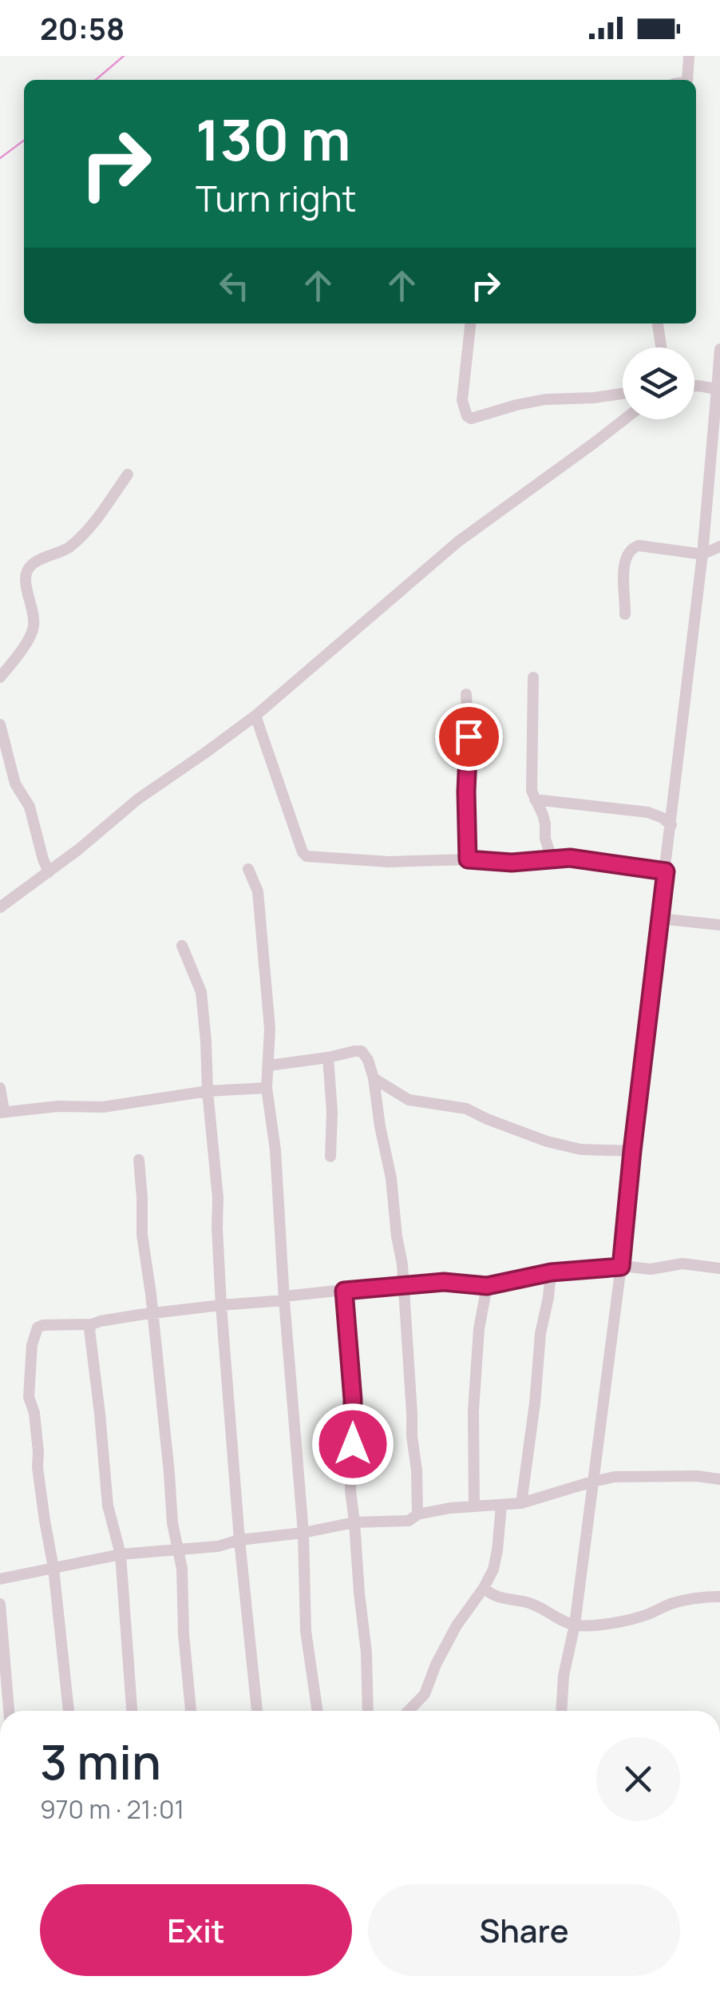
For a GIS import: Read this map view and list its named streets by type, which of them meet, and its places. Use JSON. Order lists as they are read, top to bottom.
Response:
{
  "page": {
    "status": "20:58",
    "turn": ["130 m", "Turn right"],
    "heading": ["3 min", "970 m · 21:01"],
    "buttons": ["Exit", "Share"]
  }
}
